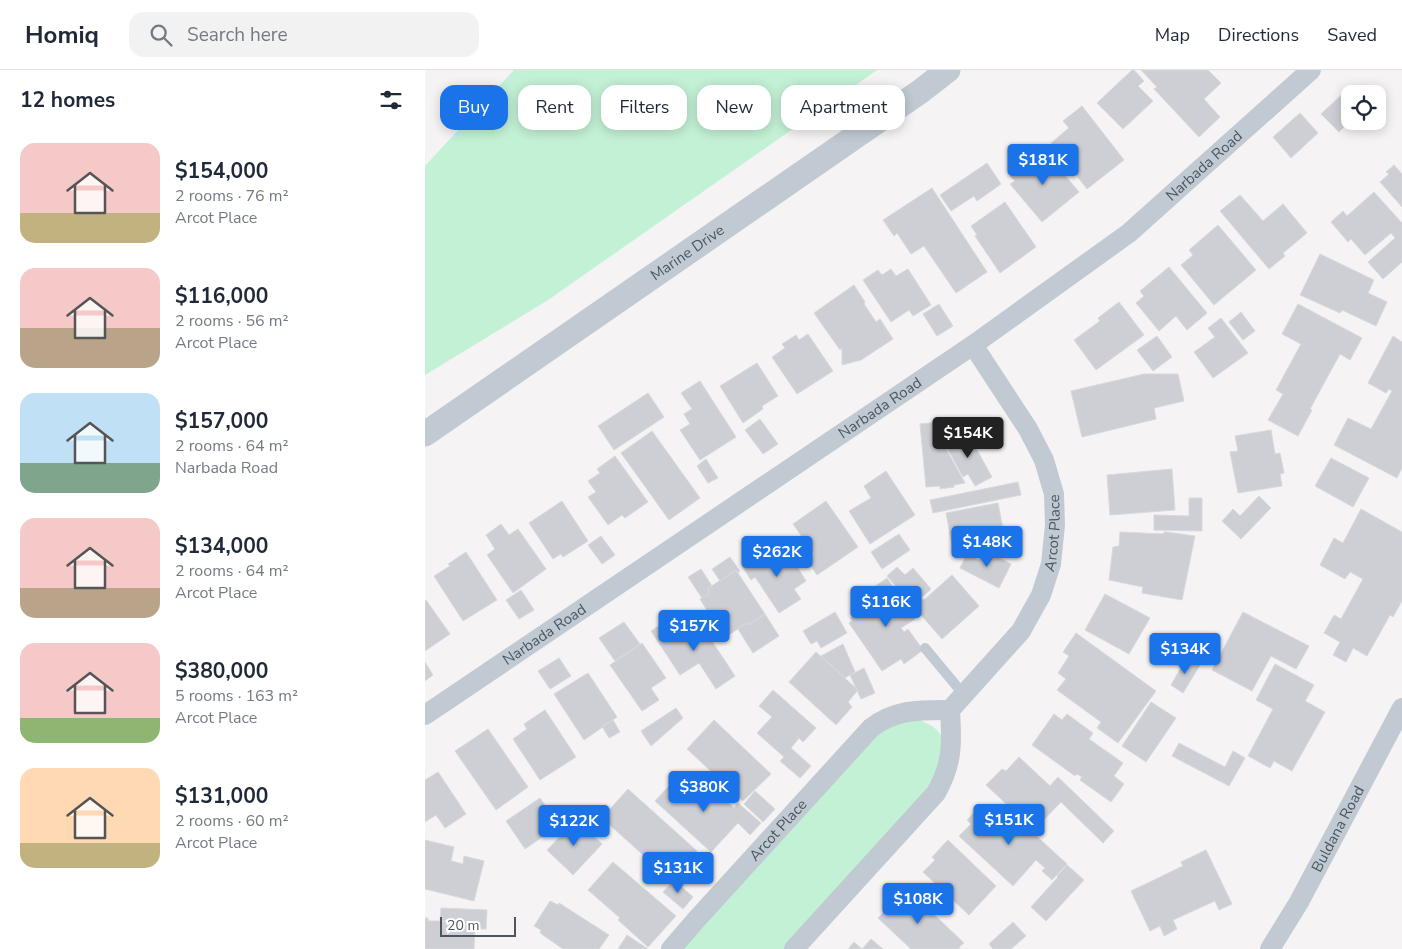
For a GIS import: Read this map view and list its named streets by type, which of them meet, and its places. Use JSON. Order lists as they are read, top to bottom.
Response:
{
  "streets": {
    "street": [
      "Narbada Road",
      "Marine Drive",
      "Arcot Place",
      "Buldana Road"
    ]
  },
  "crossings": [
    ["Narbada Road", "Arcot Place"]
  ],
  "scale_bar": "20 m",
  "page": {
    "header": "Homiq",
    "search": "Search here",
    "nav": ["Map", "Directions", "Saved"],
    "heading": "12 homes",
    "chip": [
      "Buy",
      "Rent",
      "Filters",
      "New",
      "Apartment"
    ],
    "list": [
      {
        "name": "$154,000",
        "note": "2 rooms · 76 m² · Arcot Place"
      },
      {
        "name": "$116,000",
        "note": "2 rooms · 56 m² · Arcot Place"
      },
      {
        "name": "$157,000",
        "note": "2 rooms · 64 m² · Narbada Road"
      },
      {
        "name": "$134,000",
        "note": "2 rooms · 64 m² · Arcot Place"
      },
      {
        "name": "$380,000",
        "note": "5 rooms · 163 m² · Arcot Place"
      },
      {
        "name": "$131,000",
        "note": "2 rooms · 60 m² · Arcot Place"
      }
    ],
    "price": [
      "$181K",
      "$154K",
      "$148K",
      "$262K",
      "$116K",
      "$157K",
      "$134K",
      "$380K",
      "$151K",
      "$122K",
      "$131K",
      "$108K"
    ],
    "scale": "20 m"
  }
}
